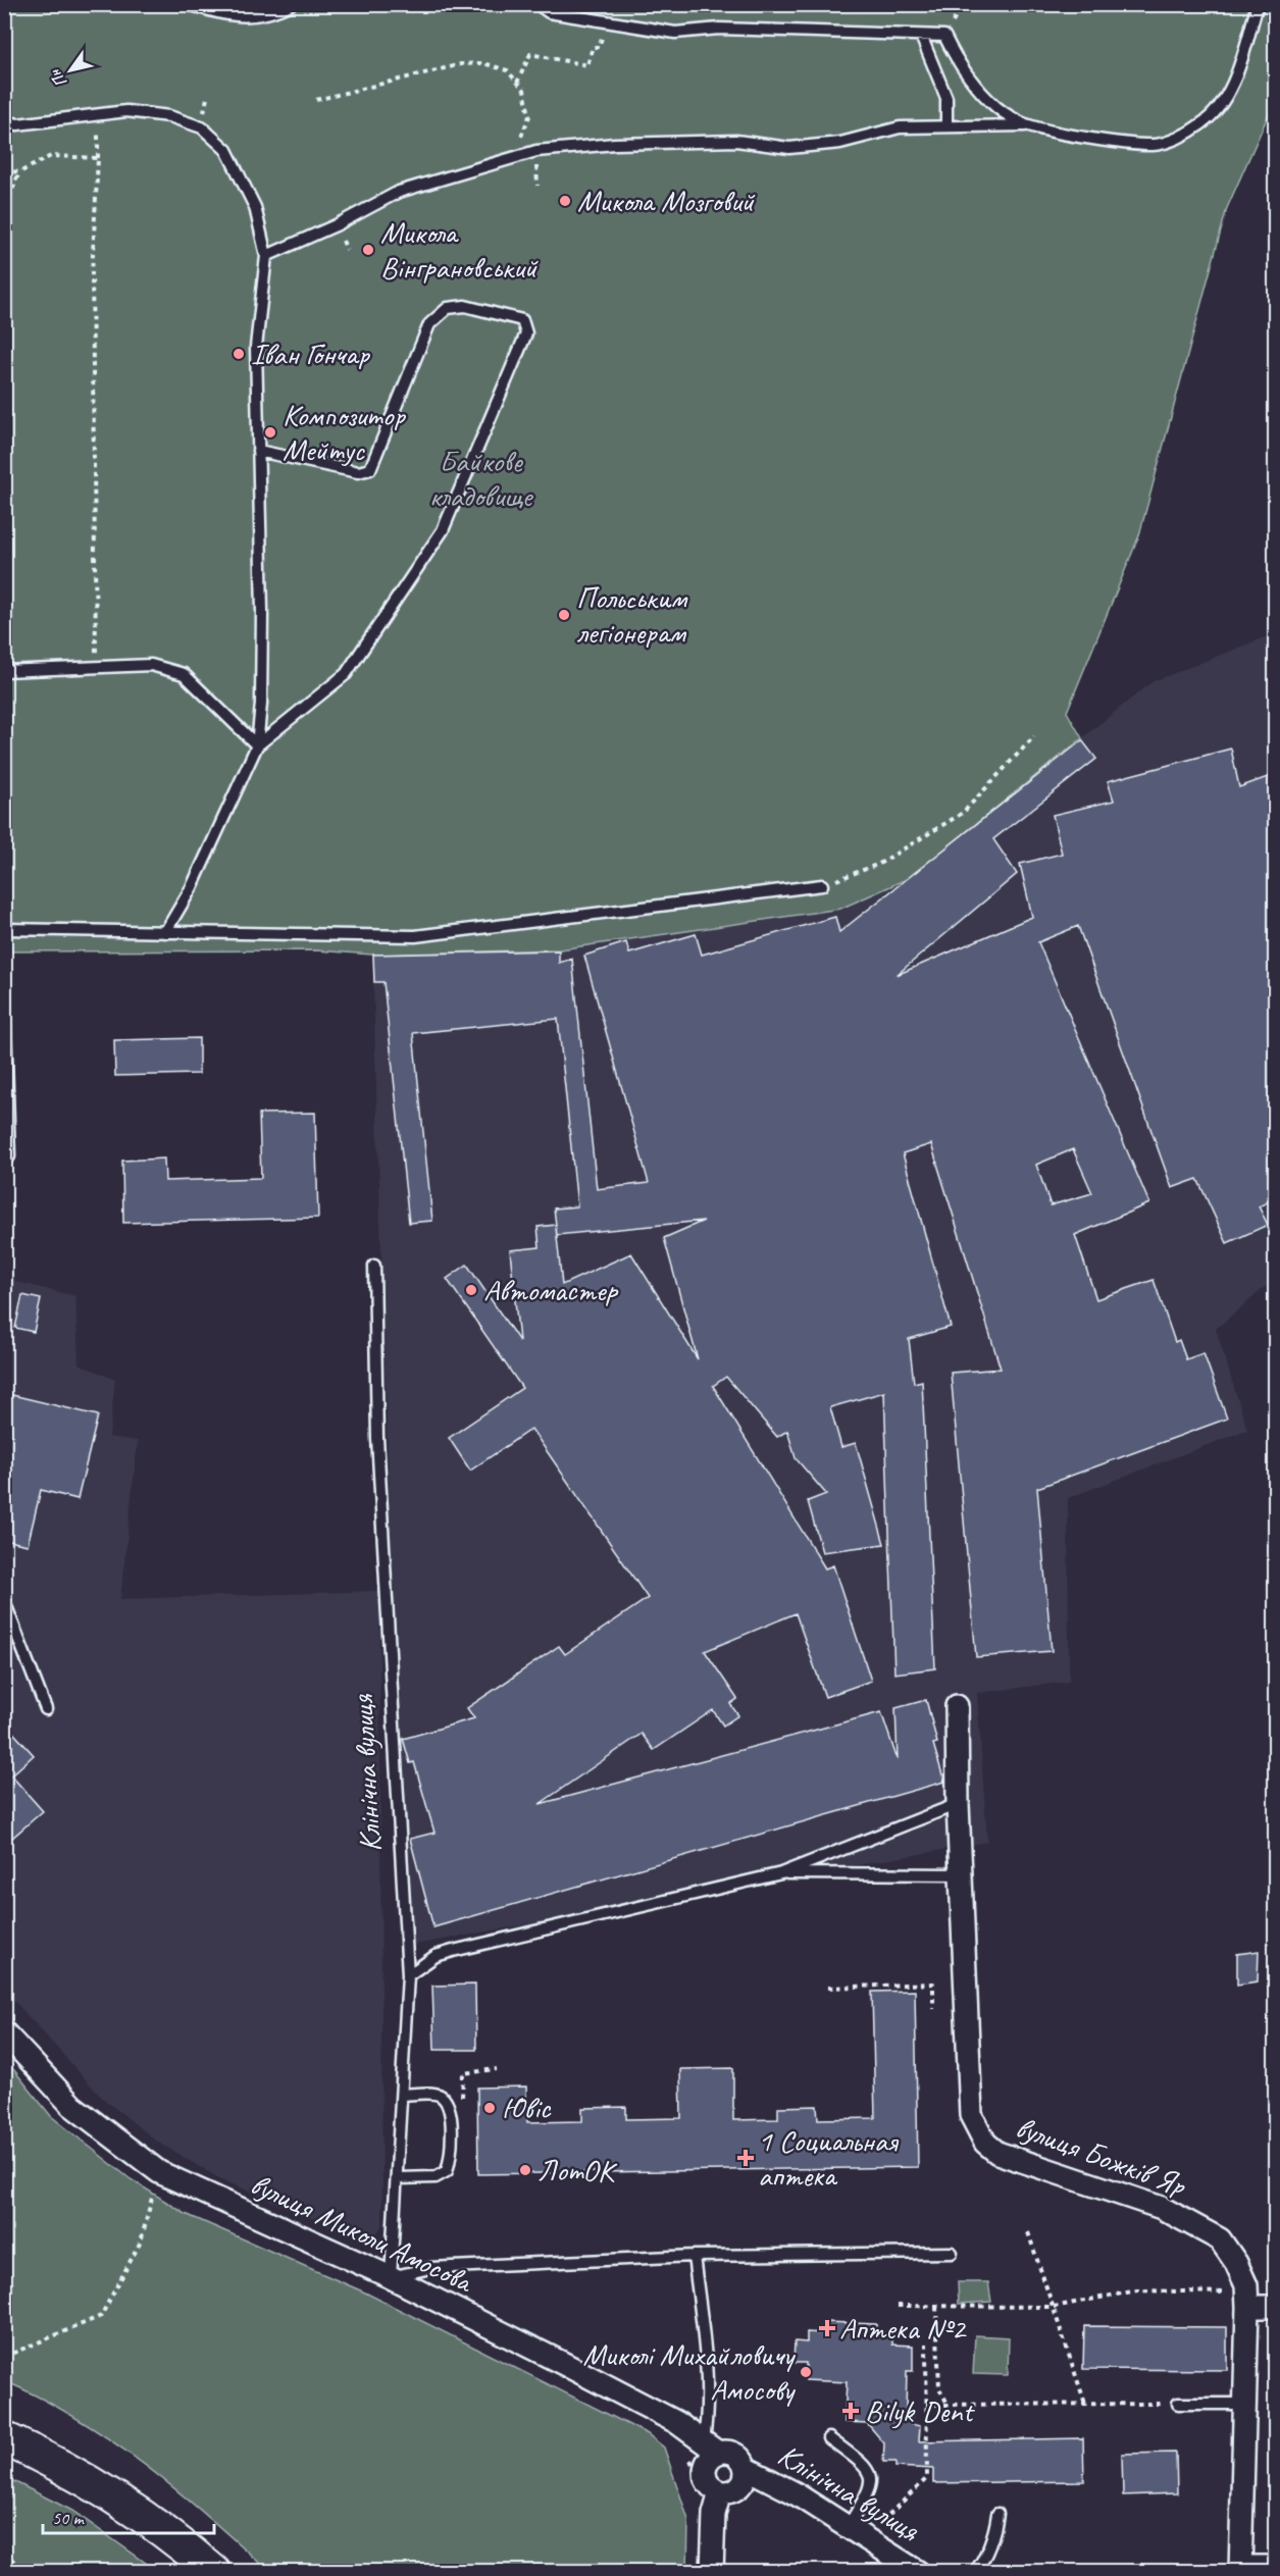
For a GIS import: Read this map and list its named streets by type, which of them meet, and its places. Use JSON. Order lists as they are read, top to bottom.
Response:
{
  "streets": {
    "street": ["Клінічна вулиця", "вулиця Божків Яр", "вулиця Миколи Амосова"]
  },
  "crossings": [
    ["Клінічна вулиця", "вулиця Миколи Амосова"]
  ],
  "parks": ["Байкове кладовище"],
  "places": {
    "other": [
      "Микола Мозговий",
      "Микола Вінграновський",
      "Іван Гончар",
      "Композитор Мейтус",
      "Польським легіонерам",
      "Автомастер",
      "Ювіс",
      "ЛотОК",
      "Миколі Михайловичу Амосову"
    ],
    "health": ["1 Социальная аптека", "Аптека №2", "Bilyk Dent"]
  },
  "scale_bar": "50 m",
  "north": "bottom left"
}
